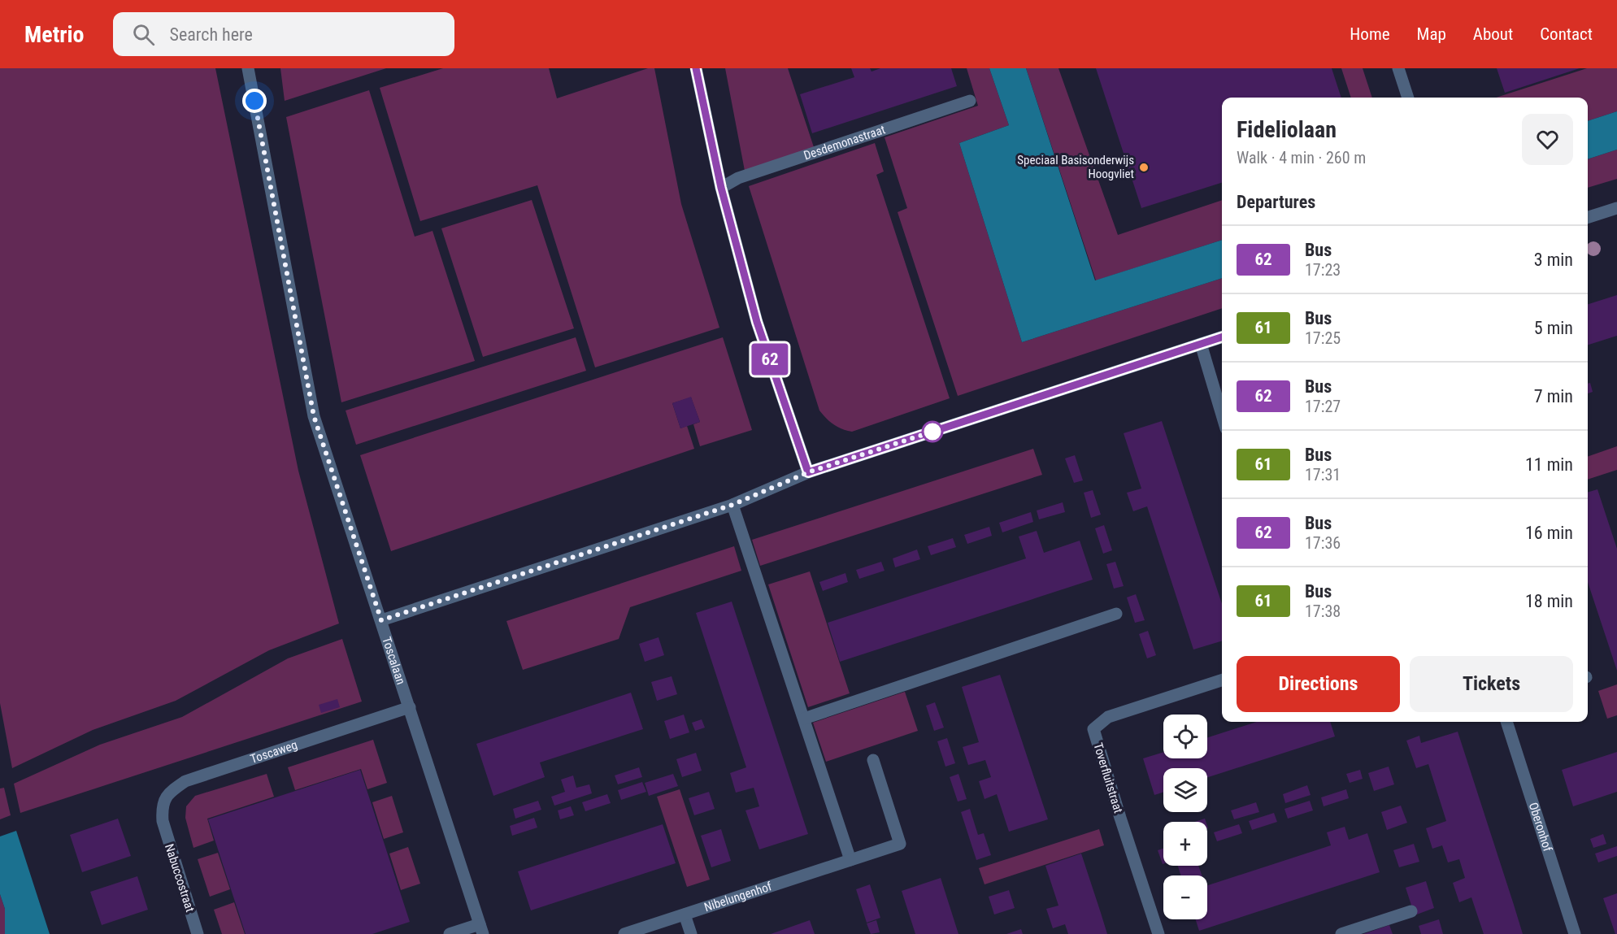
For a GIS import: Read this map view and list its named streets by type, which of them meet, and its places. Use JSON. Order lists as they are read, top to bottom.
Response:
{
  "streets": {
    "street": [
      "Desdemonastraat",
      "Toscalaan",
      "Toscaweg",
      "Toverfluitstraat",
      "Oberonhof",
      "Nabuccostraat",
      "Nibelungenhof"
    ]
  },
  "crossings": [
    ["Toscalaan", "Toscaweg"],
    ["Toscaweg", "Nabuccostraat"]
  ],
  "places": ["Speciaal Basisonderwijs Hoogvliet"],
  "lines": ["bus line 62"],
  "page": {
    "header": "Metrio",
    "search": "Search here",
    "nav": [
      "Home",
      "Map",
      "About",
      "Contact"
    ],
    "on_map": "62",
    "heading": [
      ["Fideliolaan", "Walk · 4 min · 260 m"],
      "Departures"
    ],
    "list": [
      {
        "mark": "62",
        "name": "Bus",
        "note": "17:23",
        "value": "3 min"
      },
      {
        "mark": "61",
        "name": "Bus",
        "note": "17:25",
        "value": "5 min"
      },
      {
        "mark": "62",
        "name": "Bus",
        "note": "17:27",
        "value": "7 min"
      },
      {
        "mark": "61",
        "name": "Bus",
        "note": "17:31",
        "value": "11 min"
      },
      {
        "mark": "62",
        "name": "Bus",
        "note": "17:36",
        "value": "16 min"
      },
      {
        "mark": "61",
        "name": "Bus",
        "note": "17:38",
        "value": "18 min"
      }
    ],
    "buttons": ["Directions", "Tickets"],
    "map_buttons": ["+", "−"]
  }
}
